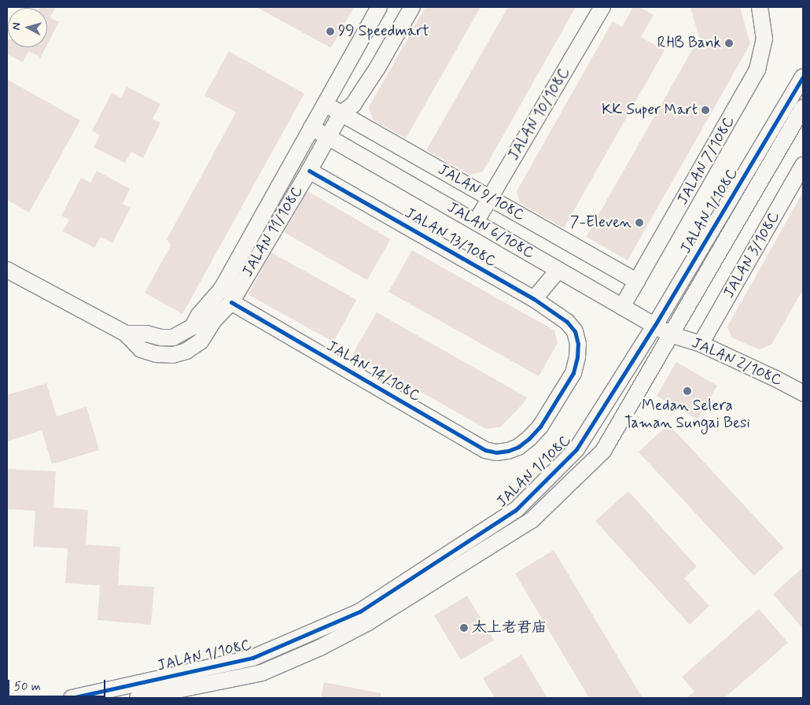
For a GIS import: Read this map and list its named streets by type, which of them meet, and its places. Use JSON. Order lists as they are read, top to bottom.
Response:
{
  "streets": {
    "street": [
      "JALAN 10/108C",
      "JALAN 7/108C",
      "JALAN 9/108C",
      "JALAN 1/108C",
      "JALAN 6/108C",
      "JALAN 11/108C",
      "JALAN 13/108C",
      "JALAN 3/108C",
      "JALAN 2/108C",
      "JALAN 14/108C"
    ]
  },
  "crossings": [
    ["JALAN 10/108C", "JALAN 9/108C"],
    ["JALAN 10/108C", "JALAN 6/108C"],
    ["JALAN 7/108C", "JALAN 9/108C"],
    ["JALAN 7/108C", "JALAN 6/108C"],
    ["JALAN 9/108C", "JALAN 11/108C"],
    ["JALAN 1/108C", "JALAN 6/108C"],
    ["JALAN 1/108C", "JALAN 2/108C"],
    ["JALAN 6/108C", "JALAN 11/108C"],
    ["JALAN 6/108C", "JALAN 2/108C"],
    ["JALAN 11/108C", "JALAN 13/108C"],
    ["JALAN 11/108C", "JALAN 14/108C"],
    ["JALAN 13/108C", "JALAN 14/108C"],
    ["JALAN 3/108C", "JALAN 2/108C"]
  ],
  "places": [
    "99 Speedmart",
    "RHB Bank",
    "KK Super Mart",
    "7-Eleven",
    "Medan Selera Taman Sungai Besi",
    "太上老君庙"
  ],
  "scale_bar": "50 m",
  "north": "left"
}
